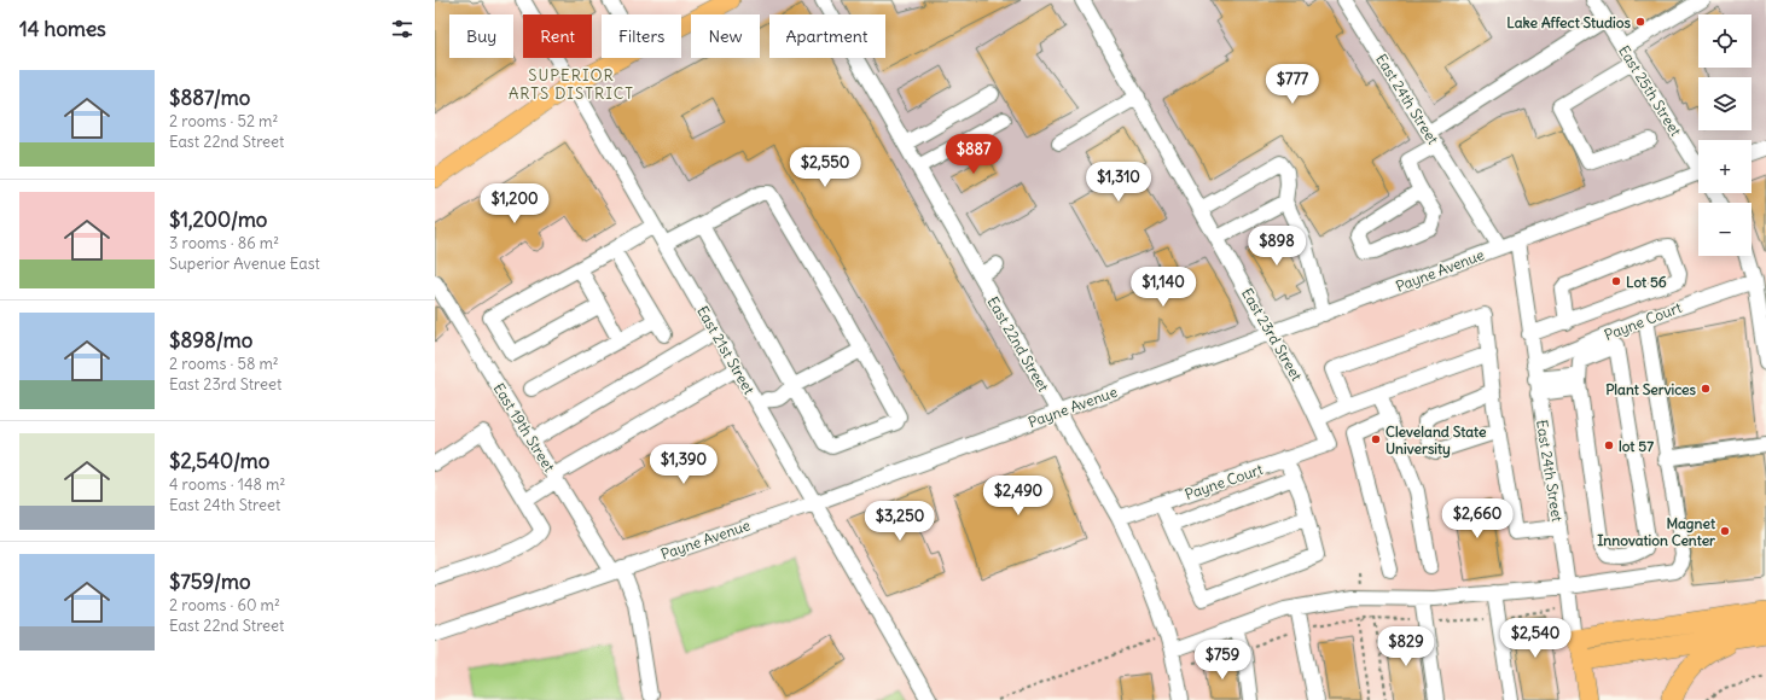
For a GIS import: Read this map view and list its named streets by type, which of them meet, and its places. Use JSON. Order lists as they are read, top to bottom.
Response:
{
  "streets": {
    "main road": ["East 24th Street"],
    "street": [
      "East 25th Street",
      "Payne Avenue",
      "Payne Court",
      "East 23rd Street",
      "East 22nd Street",
      "East 21st Street",
      "East 19th Street"
    ]
  },
  "crossings": [
    ["East 24th Street", "Payne Avenue"],
    ["East 24th Street", "Payne Court"],
    ["Payne Avenue", "East 23rd Street"],
    ["Payne Avenue", "East 22nd Street"],
    ["Payne Avenue", "East 21st Street"],
    ["Payne Avenue", "East 19th Street"],
    ["Payne Court", "East 23rd Street"],
    ["Payne Court", "East 22nd Street"]
  ],
  "districts": ["SUPERIOR ARTS DISTRICT"],
  "places": [
    "Lake Affect Studios",
    "Lot 56",
    "Plant Services",
    "Cleveland State University",
    "lot 57",
    "Magnet Innovation Center"
  ],
  "page": {
    "heading": "14 homes",
    "map_buttons": ["+", "−"],
    "chip": [
      "Buy",
      "Rent",
      "Filters",
      "New",
      "Apartment"
    ],
    "list": [
      {
        "name": "$887/mo",
        "note": "2 rooms · 52 m² · East 22nd Street"
      },
      {
        "name": "$1,200/mo",
        "note": "3 rooms · 86 m² · Superior Avenue East"
      },
      {
        "name": "$898/mo",
        "note": "2 rooms · 58 m² · East 23rd Street"
      },
      {
        "name": "$2,540/mo",
        "note": "4 rooms · 148 m² · East 24th Street"
      },
      {
        "name": "$759/mo",
        "note": "2 rooms · 60 m² · East 22nd Street"
      }
    ],
    "price": [
      "$777",
      "$887",
      "$2,550",
      "$1,310",
      "$1,200",
      "$898",
      "$1,140",
      "$1,390",
      "$2,490",
      "$2,660",
      "$3,250",
      "$2,540",
      "$829",
      "$759"
    ]
  }
}
